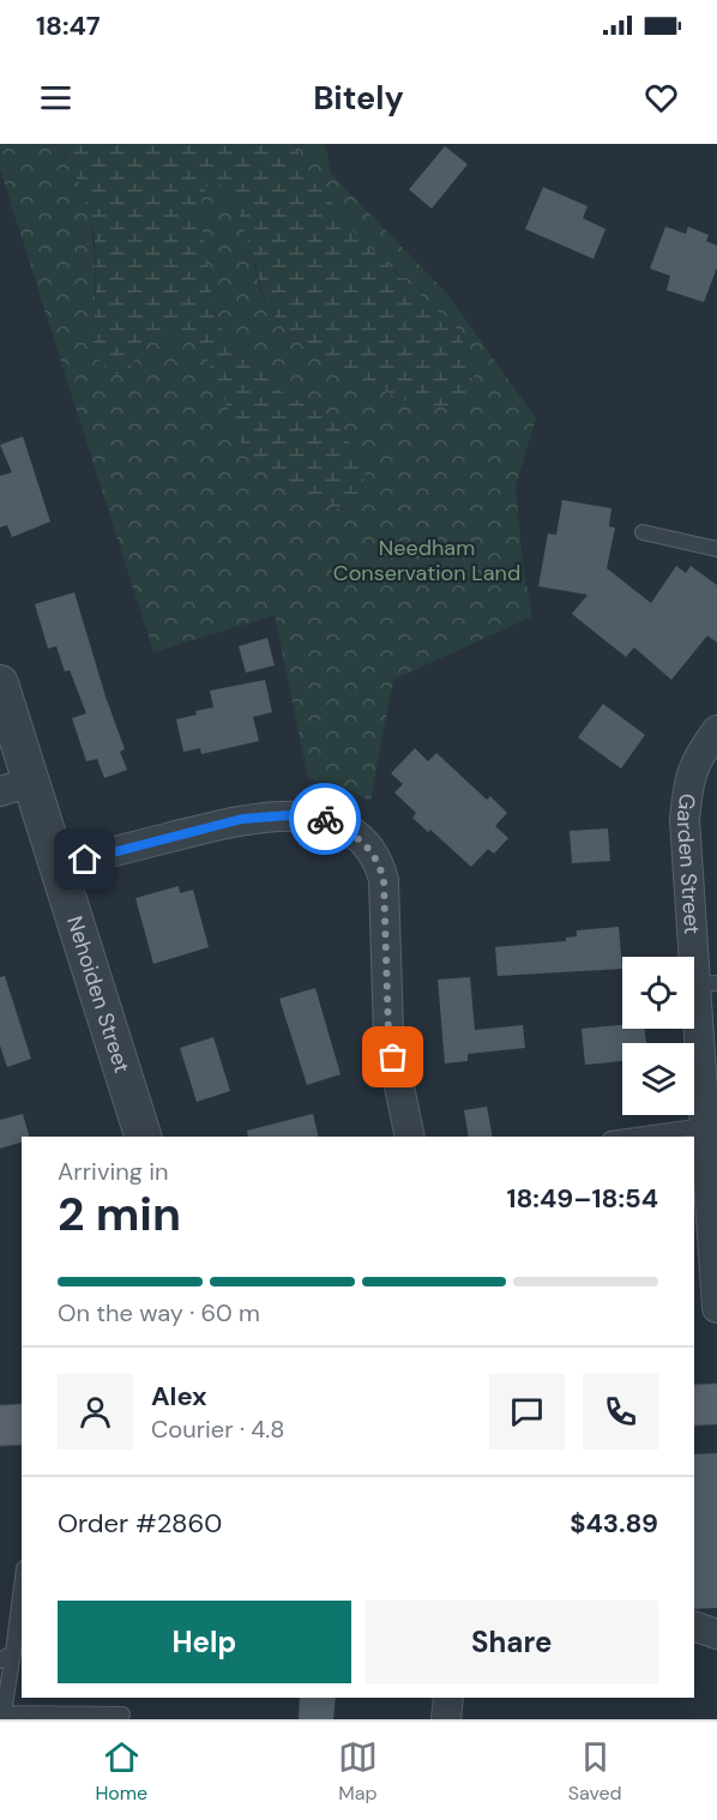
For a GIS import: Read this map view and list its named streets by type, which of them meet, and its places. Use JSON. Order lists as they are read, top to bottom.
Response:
{
  "streets": {
    "street": ["Garden Street", "Nehoiden Street"]
  },
  "parks": ["Needham Conservation Land"],
  "page": {
    "status": "18:47",
    "header": "Bitely",
    "heading": ["2 min", "Arriving in", "18:49–18:54"],
    "panel": [
      "Alex",
      "Courier · 4.8",
      "Order #2860",
      "$43.89"
    ],
    "bar": "On the way · 60 m",
    "buttons": ["Help", "Share"],
    "tabs": ["Home", "Map", "Saved"]
  }
}
